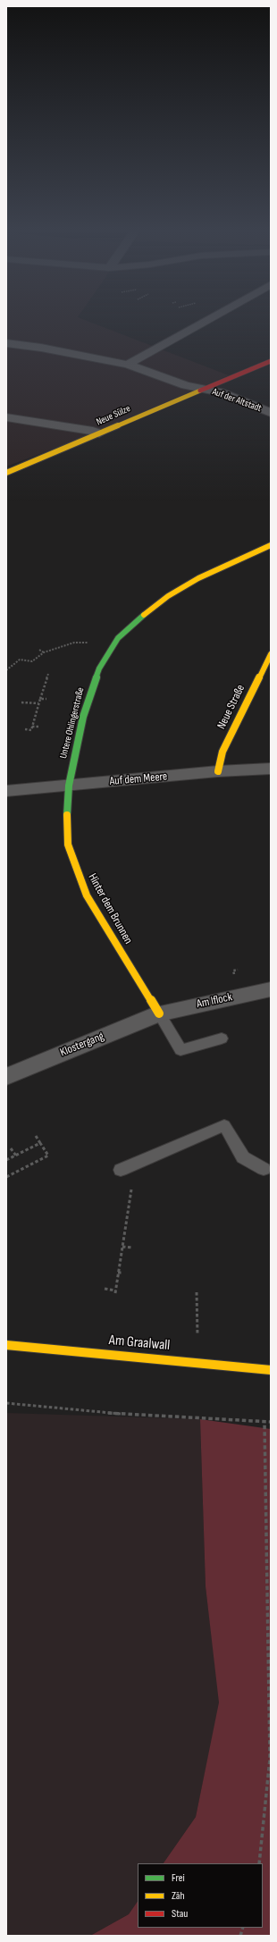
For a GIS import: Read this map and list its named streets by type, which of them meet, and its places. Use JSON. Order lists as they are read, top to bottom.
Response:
{
  "streets": {
    "street": [
      "Auf der Altstadt",
      "Neue Sülze",
      "Neue Straße",
      "Untere Ohlingerstraße",
      "Auf dem Meere",
      "Hinter dem Brunnen",
      "Am Iflock",
      "Klostergang",
      "Am Graalwall"
    ]
  },
  "crossings": [
    ["Auf der Altstadt", "Neue Sülze"],
    ["Neue Straße", "Auf dem Meere"],
    ["Untere Ohlingerstraße", "Auf dem Meere"],
    ["Untere Ohlingerstraße", "Hinter dem Brunnen"],
    ["Auf dem Meere", "Hinter dem Brunnen"],
    ["Hinter dem Brunnen", "Am Iflock"],
    ["Hinter dem Brunnen", "Klostergang"],
    ["Am Iflock", "Klostergang"]
  ],
  "legend": ["Frei", "Zäh", "Stau"]
}
